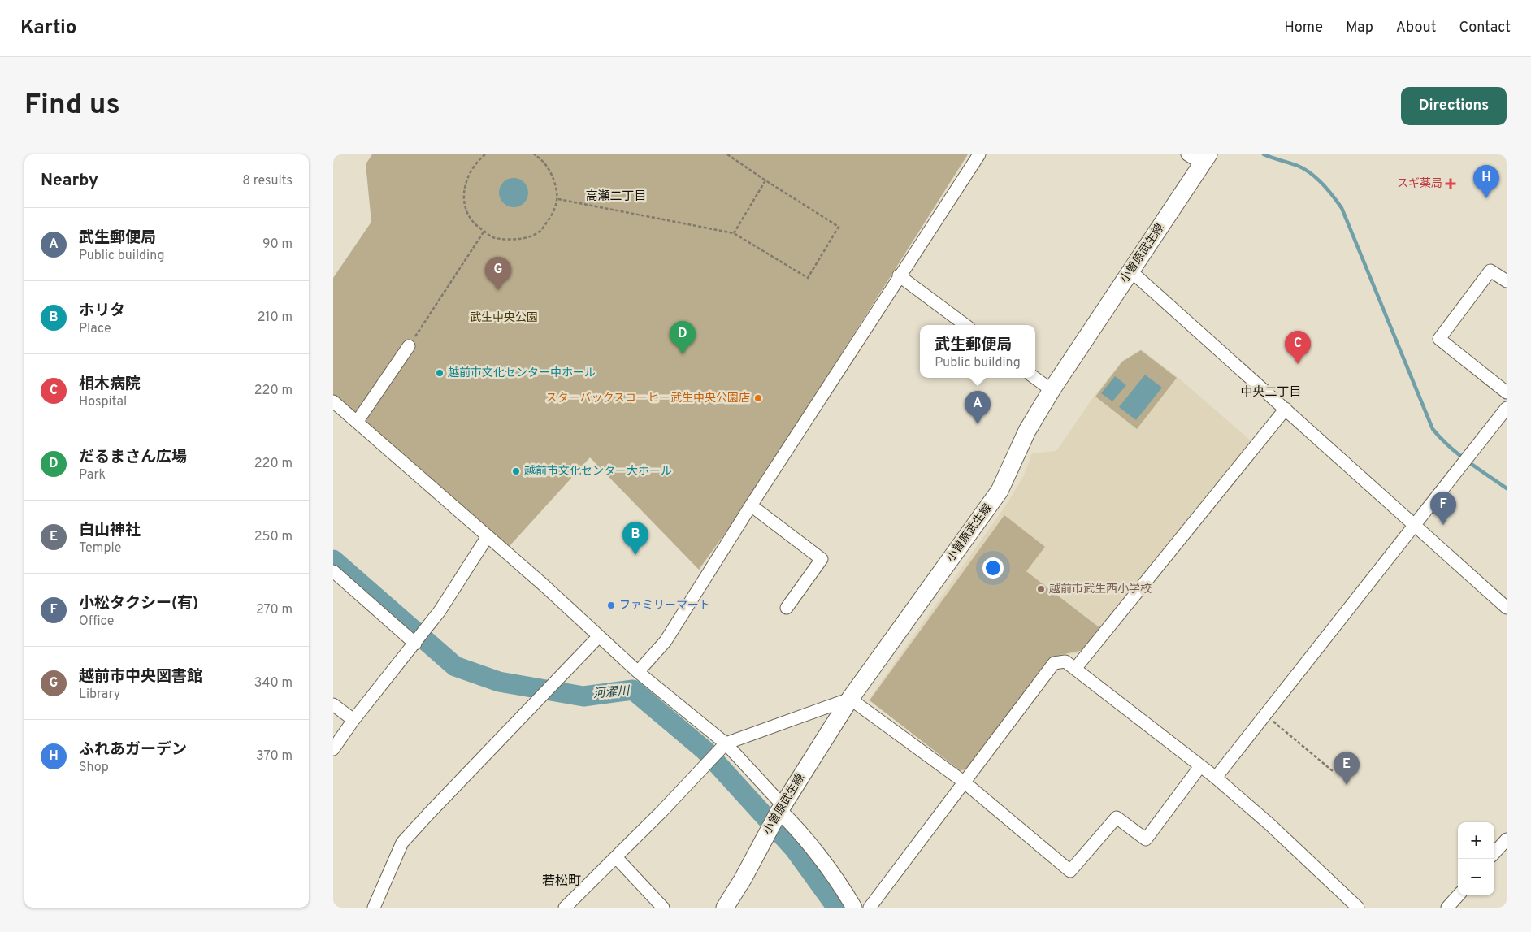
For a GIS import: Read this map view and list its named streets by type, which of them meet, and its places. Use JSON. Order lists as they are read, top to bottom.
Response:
{
  "streets": {
    "main road": ["小曽原武生線"]
  },
  "districts": ["高瀬二丁目", "中央二丁目", "若松町"],
  "water": ["河濯川"],
  "parks": ["武生中央公園"],
  "places": {
    "health": ["スギ薬局"],
    "other": [
      "越前市文化センター中ホール",
      "スターバックスコーヒー武生中央公園店",
      "越前市文化センター大ホール",
      "越前市武生西小学校",
      "ファミリーマート"
    ]
  },
  "page": {
    "header": "Kartio",
    "nav": [
      "Home",
      "Map",
      "About",
      "Contact"
    ],
    "buttons": "Directions",
    "title": "Find us",
    "heading": ["Nearby", "8 results"],
    "pins": [
      "H",
      "G",
      "D",
      "C",
      "A",
      "F",
      "B",
      "E"
    ],
    "list": [
      {
        "mark": "A",
        "name": "武生郵便局",
        "note": "Public building",
        "value": "90 m"
      },
      {
        "mark": "B",
        "name": "ホリタ",
        "note": "Place",
        "value": "210 m"
      },
      {
        "mark": "C",
        "name": "相木病院",
        "note": "Hospital",
        "value": "220 m"
      },
      {
        "mark": "D",
        "name": "だるまさん広場",
        "note": "Park",
        "value": "220 m"
      },
      {
        "mark": "E",
        "name": "白山神社",
        "note": "Temple",
        "value": "250 m"
      },
      {
        "mark": "F",
        "name": "小松タクシー(有)",
        "note": "Office",
        "value": "270 m"
      },
      {
        "mark": "G",
        "name": "越前市中央図書館",
        "note": "Library",
        "value": "340 m"
      },
      {
        "mark": "H",
        "name": "ふれあガーデン",
        "note": "Shop",
        "value": "370 m"
      }
    ],
    "popup": ["武生郵便局", "Public building"],
    "map_buttons": ["+", "−"]
  }
}
